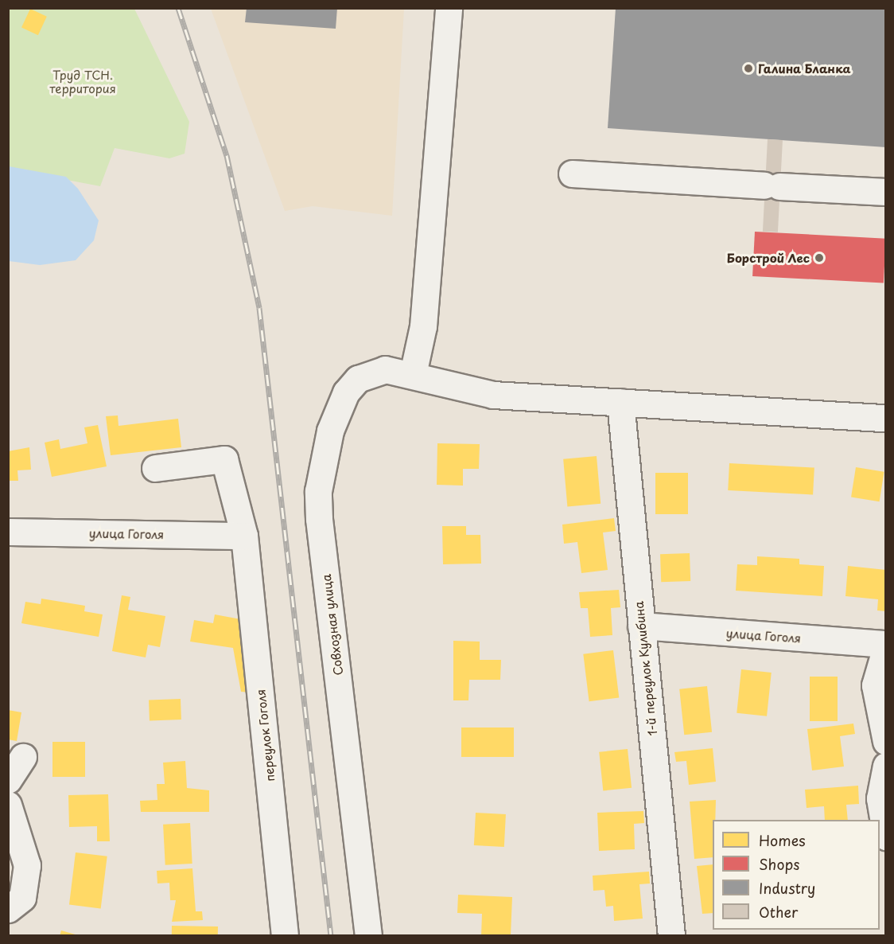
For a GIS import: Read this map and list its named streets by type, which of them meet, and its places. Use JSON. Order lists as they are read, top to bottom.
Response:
{
  "streets": {
    "street": [
      "улица Гоголя",
      "Совхозная улица",
      "1-й переулок Кулибина",
      "переулок Гоголя"
    ]
  },
  "crossings": [
    ["улица Гоголя", "1-й переулок Кулибина"],
    ["улица Гоголя", "переулок Гоголя"]
  ],
  "parks": ["Труд ТСН. территория"],
  "places": ["Галина Бланка", "Борстрой Лес"],
  "legend": [
    "Homes",
    "Shops",
    "Industry",
    "Other"
  ]
}
